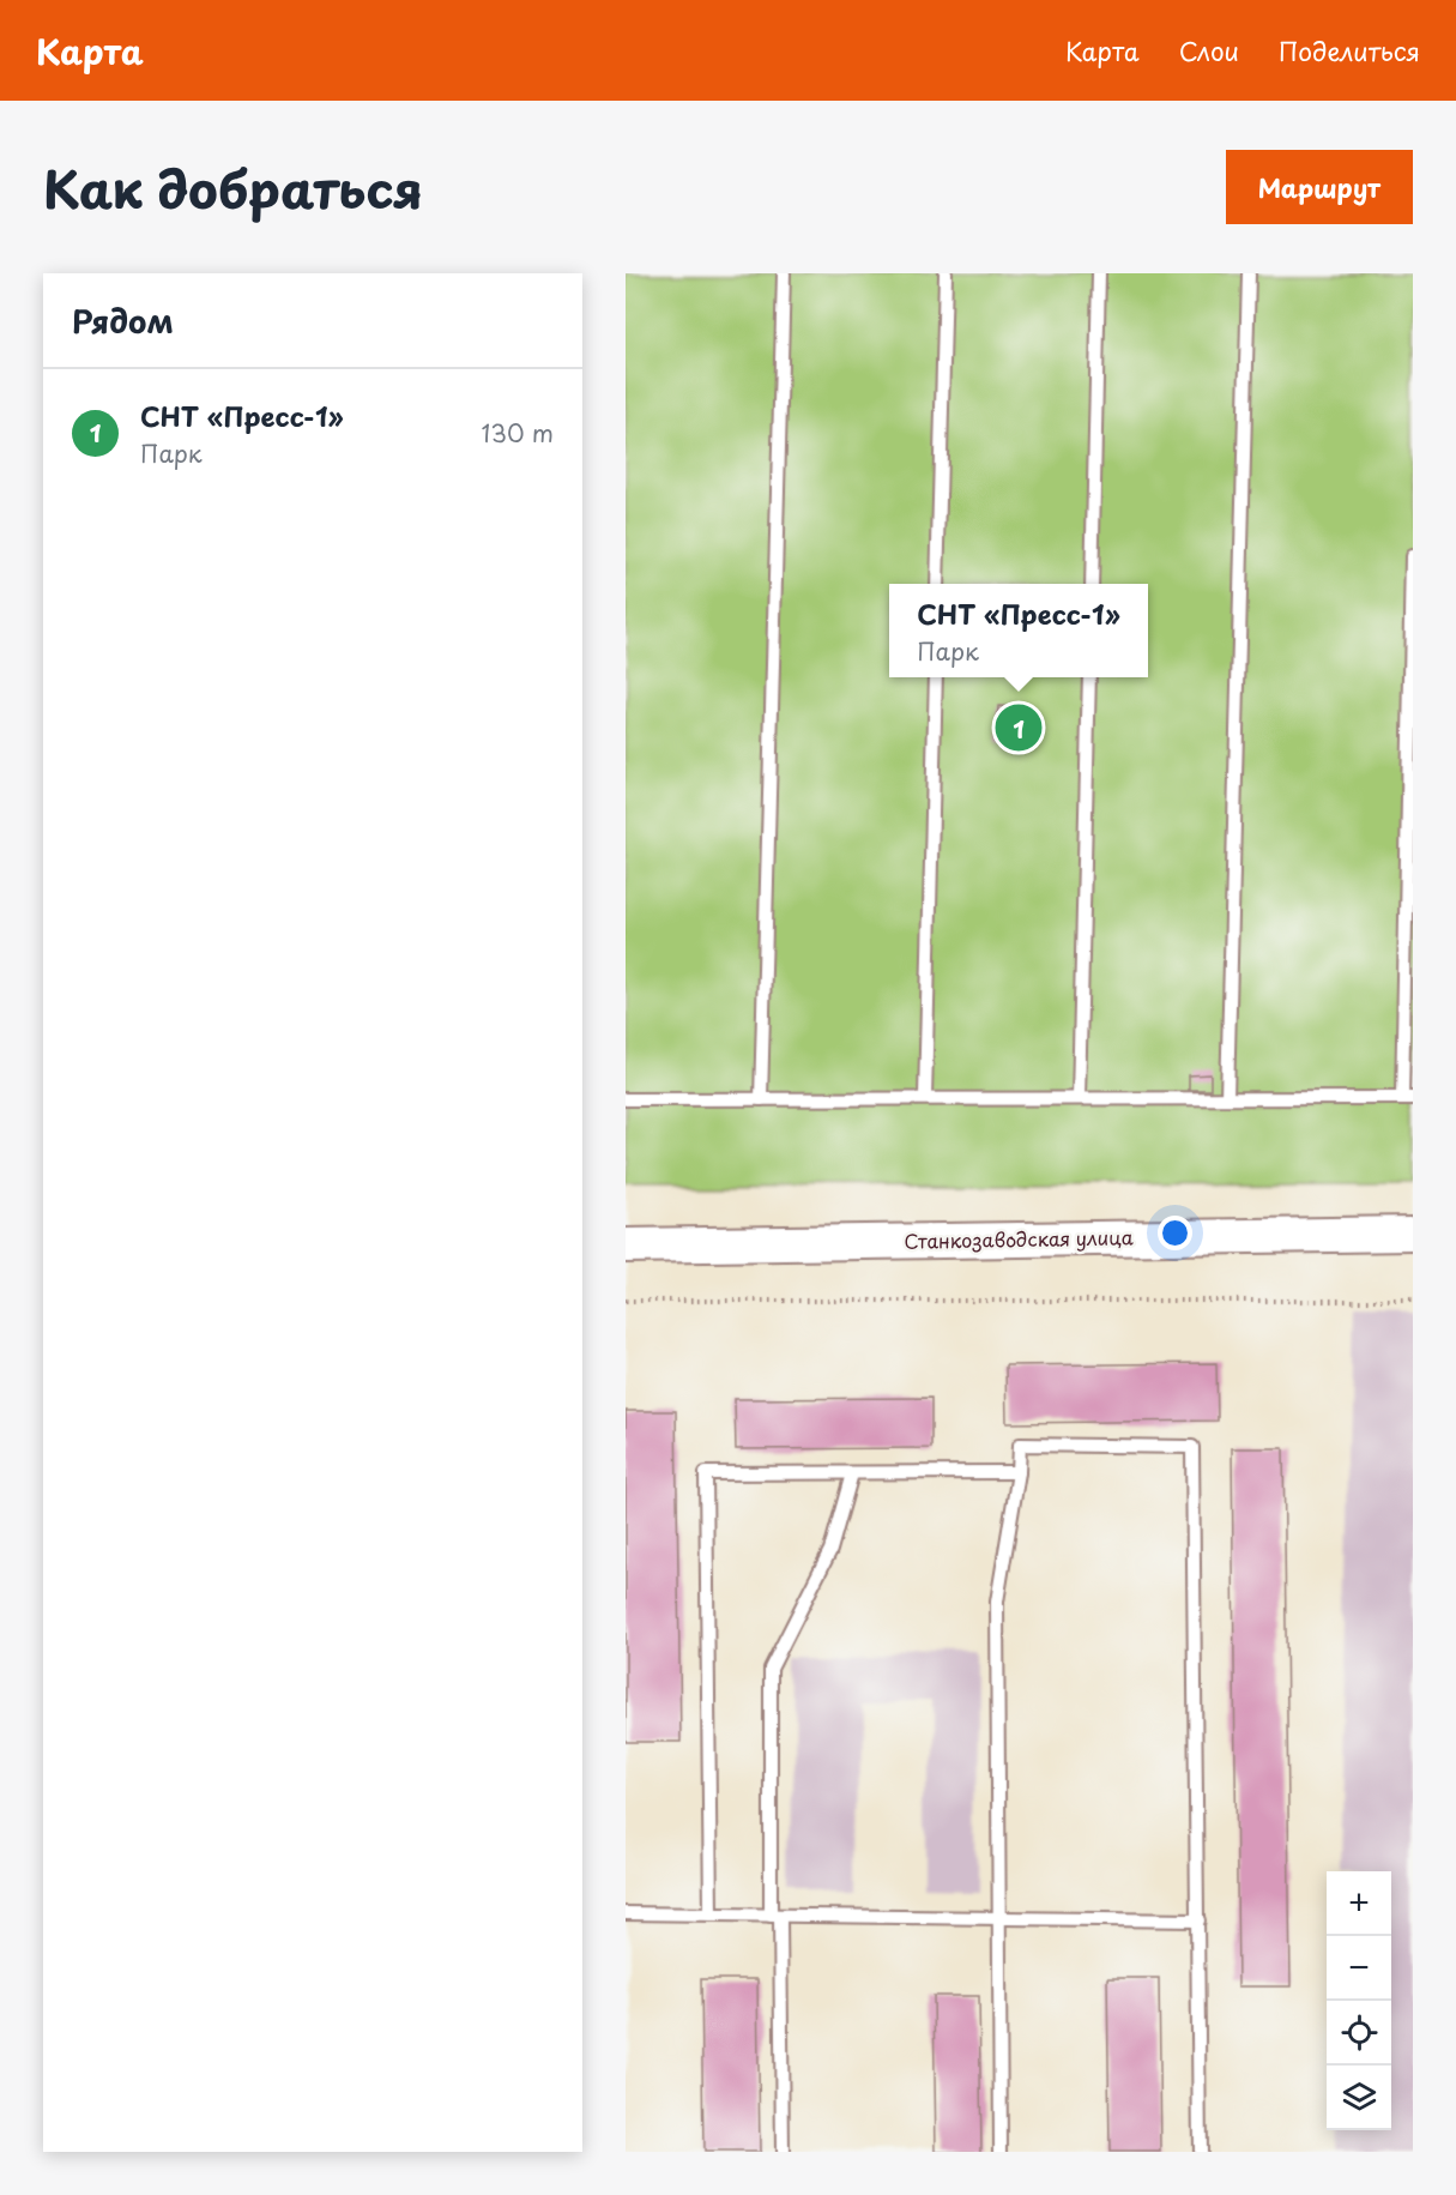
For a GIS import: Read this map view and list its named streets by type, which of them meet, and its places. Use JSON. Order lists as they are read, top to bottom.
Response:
{
  "streets": {
    "street": ["Станкозаводская улица"]
  },
  "page": {
    "header": "Карта",
    "nav": ["Карта", "Слои", "Поделиться"],
    "title": "Как добраться",
    "buttons": "Маршрут",
    "heading": "Рядом",
    "list": [
      {
        "mark": "1",
        "name": "СНТ «Пресс-1»",
        "note": "Парк",
        "value": "130 m"
      }
    ],
    "popup": ["СНТ «Пресс-1»", "Парк"],
    "pins": "1",
    "map_buttons": ["+", "−"]
  }
}
